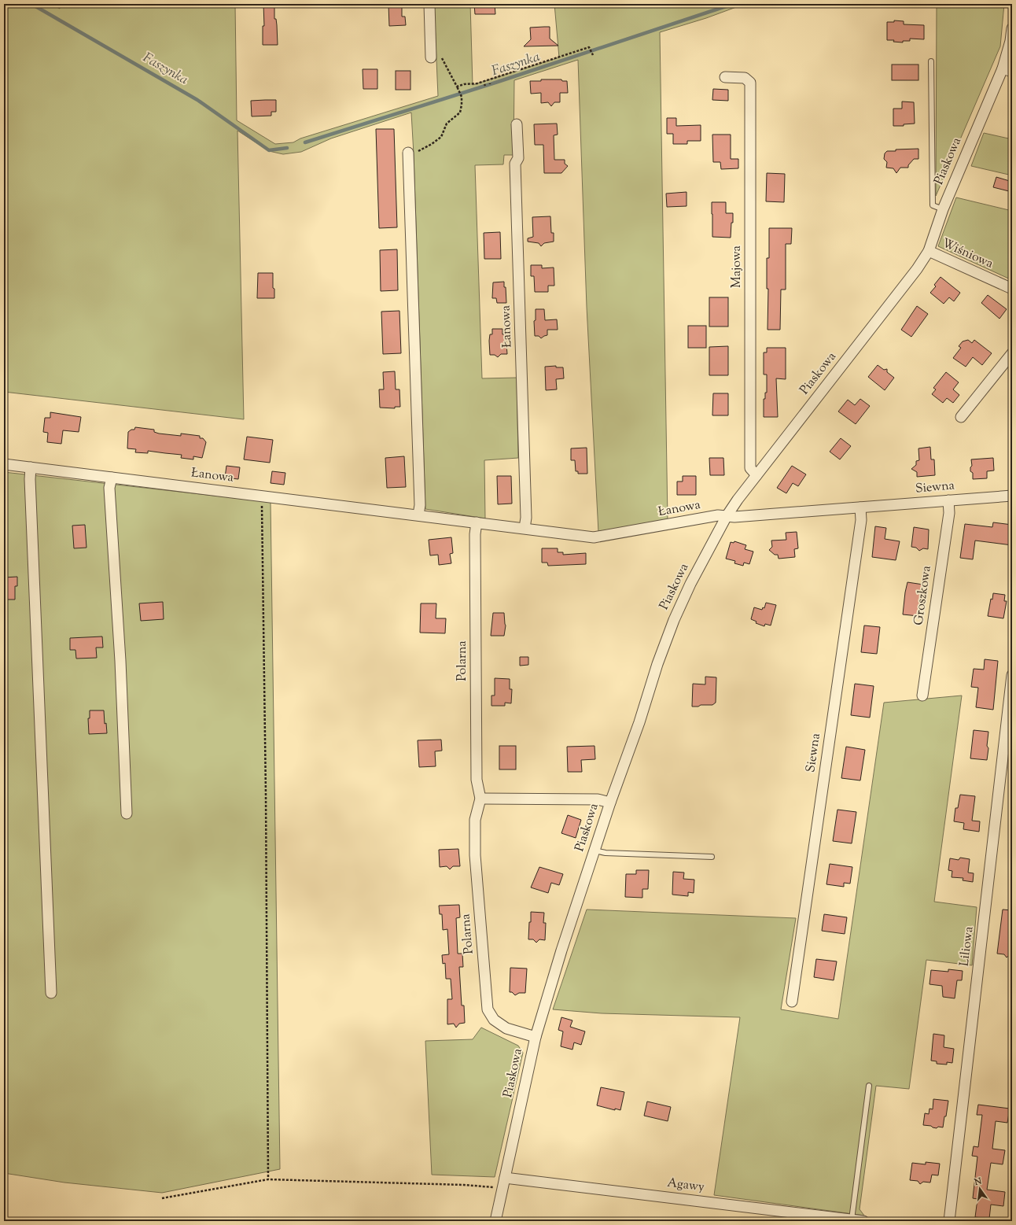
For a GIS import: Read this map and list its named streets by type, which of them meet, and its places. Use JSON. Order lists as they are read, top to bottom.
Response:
{
  "streets": {
    "street": [
      "Piaskowa",
      "Wiśniowa",
      "Majowa",
      "Łanowa",
      "Siewna",
      "Groszkowa",
      "Polarna",
      "Liliowa",
      "Agawy"
    ]
  },
  "crossings": [
    ["Piaskowa", "Wiśniowa"],
    ["Piaskowa", "Majowa"],
    ["Piaskowa", "Łanowa"],
    ["Piaskowa", "Siewna"],
    ["Piaskowa", "Polarna"],
    ["Piaskowa", "Agawy"],
    ["Łanowa", "Siewna"],
    ["Łanowa", "Polarna"],
    ["Siewna", "Groszkowa"]
  ],
  "water": ["Faszynka"],
  "north": "top"
}
